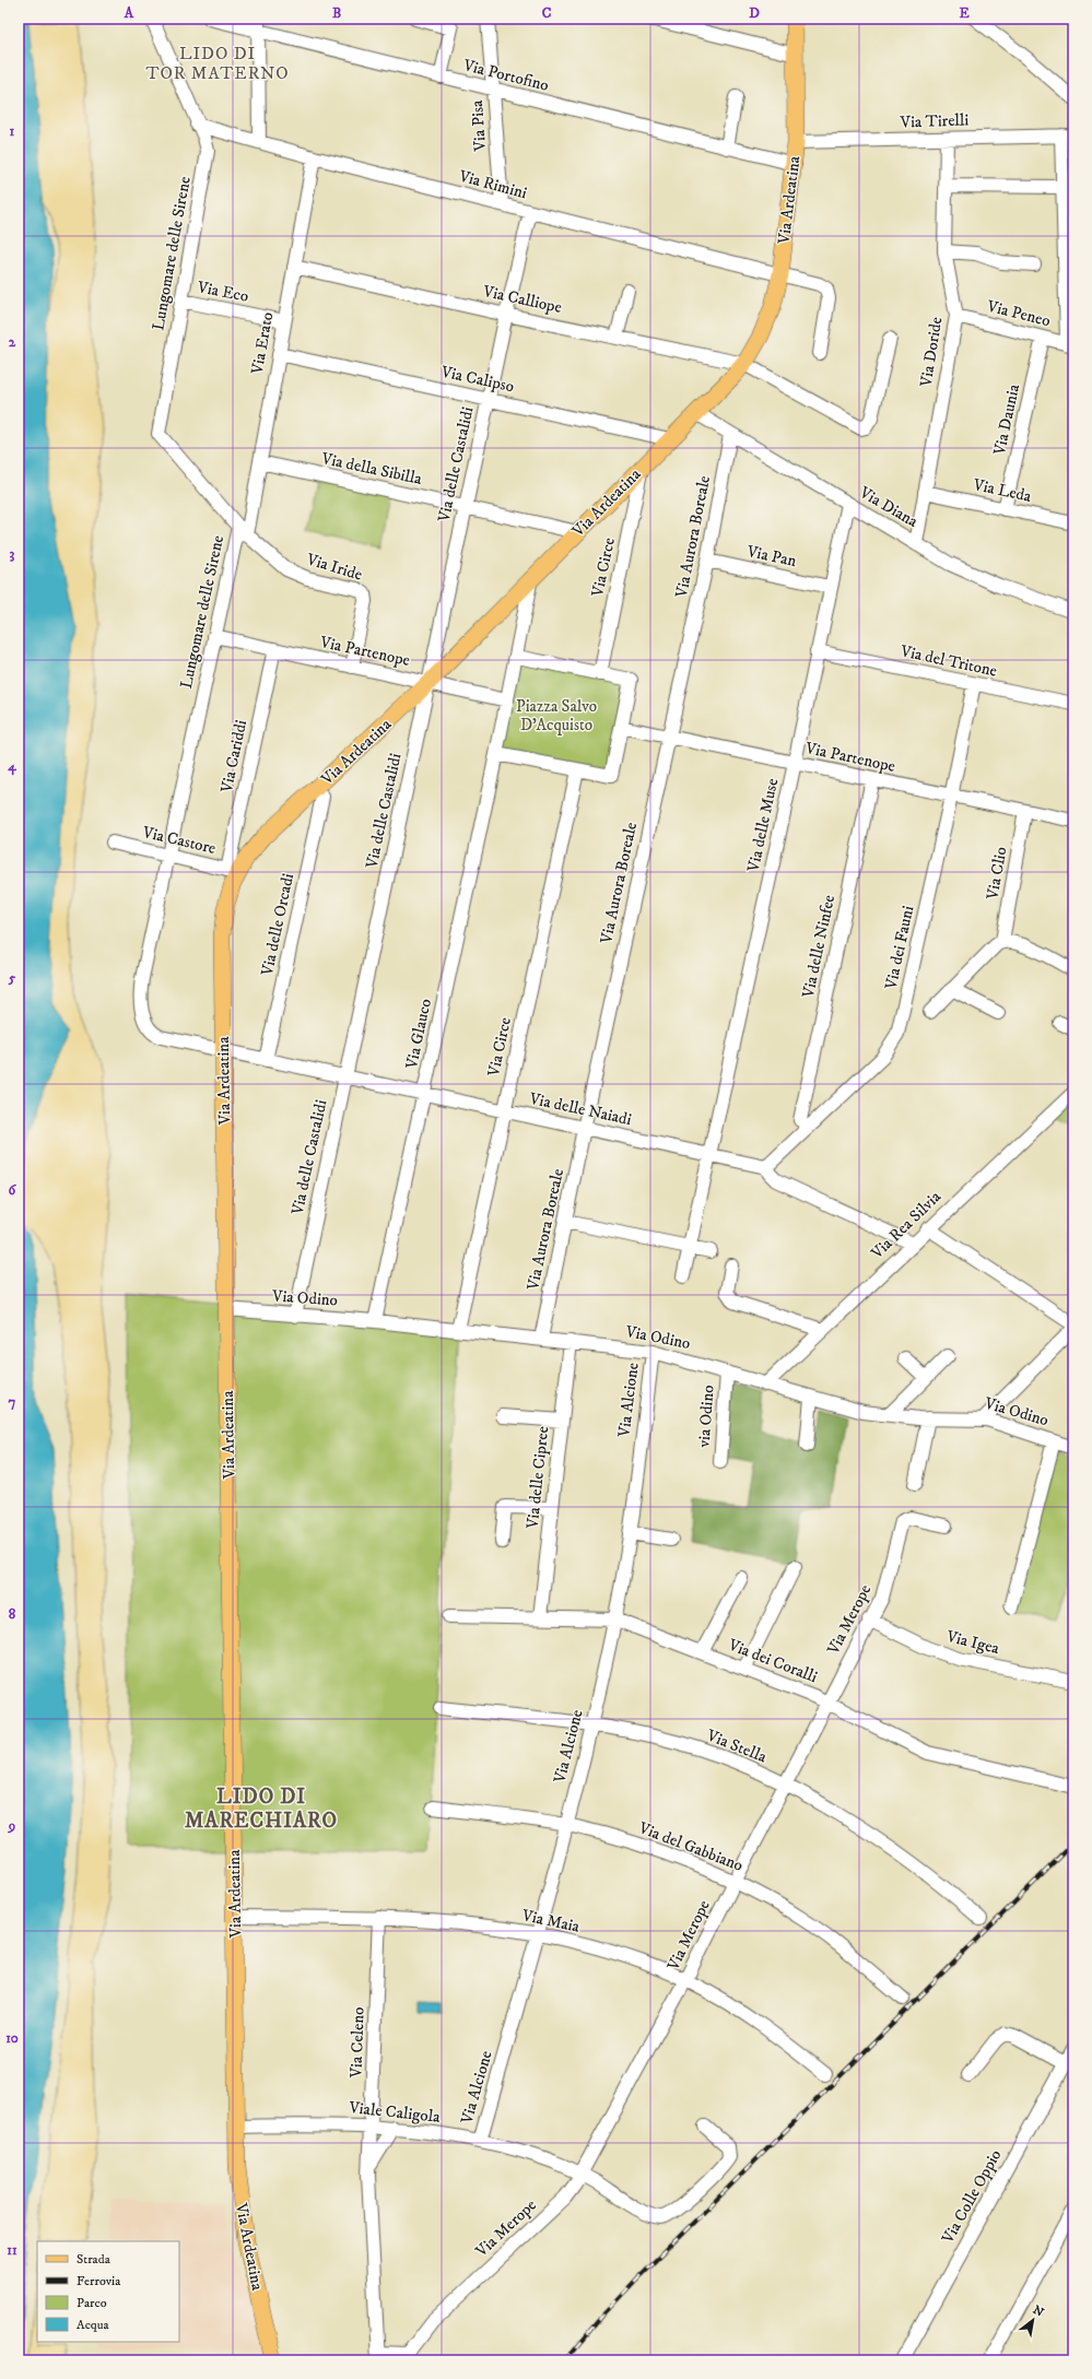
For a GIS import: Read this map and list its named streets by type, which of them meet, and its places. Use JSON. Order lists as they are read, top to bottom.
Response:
{
  "streets": {
    "main road": ["Via Ardeatina"],
    "street": [
      "Via Portofino",
      "Via Tirelli",
      "Via Pisa",
      "Via Rimini",
      "Lungomare delle Sirene",
      "Via Eco",
      "Via Calliope",
      "Via Peneo",
      "Via Erato",
      "Via Doride",
      "Via Calipso",
      "Via Daunia",
      "Via delle Castalidi",
      "Via della Sibilla",
      "Via Leda",
      "Via Diana",
      "Via Aurora Boreale",
      "Via Pan",
      "Via Iride",
      "Via Circe",
      "Via Partenope",
      "Via del Tritone",
      "Via Cariddi",
      "Via delle Muse",
      "Via Castore",
      "Via Clio",
      "Via delle Orcadi",
      "Via delle Ninfee",
      "Via dei Fauni",
      "Via Glauco",
      "Via delle Naiadi",
      "Via Rea Silvia",
      "Via Odino",
      "Via Alcione",
      "via Odino",
      "Via delle Cipree",
      "Via Merope",
      "Via Igea",
      "Via dei Coralli",
      "Via Stella",
      "Via del Gabbiano",
      "Via Maia",
      "Via Celeno",
      "Viale Caligola",
      "Via Colle Oppio"
    ]
  },
  "crossings": [
    ["Via Portofino", "Via Pisa"],
    ["Via Portofino", "Via Ardeatina"],
    ["Via Tirelli", "Via Ardeatina"],
    ["Via Tirelli", "Via Doride"],
    ["Via Pisa", "Via Rimini"],
    ["Via Rimini", "Via Ardeatina"],
    ["Via Rimini", "Lungomare delle Sirene"],
    ["Via Rimini", "Via Erato"],
    ["Via Rimini", "Via delle Castalidi"],
    ["Via Ardeatina", "Lungomare delle Sirene"],
    ["Via Ardeatina", "Via Calliope"],
    ["Via Ardeatina", "Via Calipso"],
    ["Via Ardeatina", "Via delle Castalidi"],
    ["Via Ardeatina", "Via della Sibilla"],
    ["Via Ardeatina", "Via Diana"],
    ["Via Ardeatina", "Via Circe"],
    ["Via Ardeatina", "Via Partenope"],
    ["Via Ardeatina", "Via Cariddi"],
    ["Via Ardeatina", "Via Castore"],
    ["Via Ardeatina", "Via delle Naiadi"],
    ["Via Ardeatina", "Via Odino"],
    ["Via Ardeatina", "Via Maia"],
    ["Via Ardeatina", "Viale Caligola"],
    ["Lungomare delle Sirene", "Via Eco"],
    ["Lungomare delle Sirene", "Via Erato"],
    ["Lungomare delle Sirene", "Via Iride"],
    ["Lungomare delle Sirene", "Via Partenope"],
    ["Lungomare delle Sirene", "Via Castore"],
    ["Lungomare delle Sirene", "Via delle Naiadi"],
    ["Via Eco", "Via Erato"],
    ["Via Calliope", "Via Erato"],
    ["Via Calliope", "Via delle Castalidi"],
    ["Via Peneo", "Via Doride"],
    ["Via Peneo", "Via Daunia"],
    ["Via Erato", "Via Calipso"],
    ["Via Erato", "Via della Sibilla"],
    ["Via Erato", "Via Iride"],
    ["Via Doride", "Via Leda"],
    ["Via Doride", "Via Diana"],
    ["Via Calipso", "Via delle Castalidi"],
    ["Via Daunia", "Via Leda"],
    ["Via delle Castalidi", "Via della Sibilla"],
    ["Via delle Castalidi", "Via Partenope"],
    ["Via delle Castalidi", "Via delle Naiadi"],
    ["Via delle Castalidi", "Via Odino"],
    ["Via Diana", "Via Aurora Boreale"],
    ["Via Diana", "Via delle Muse"],
    ["Via Aurora Boreale", "Via Pan"],
    ["Via Aurora Boreale", "Via Partenope"],
    ["Via Aurora Boreale", "Via delle Naiadi"],
    ["Via Aurora Boreale", "Via Odino"],
    ["Via Pan", "Via delle Muse"],
    ["Via Iride", "Via Partenope"],
    ["Via Circe", "Via delle Naiadi"],
    ["Via Circe", "Via Odino"],
    ["Via Partenope", "Via Cariddi"],
    ["Via Partenope", "Via delle Muse"],
    ["Via Partenope", "Via Clio"],
    ["Via Partenope", "Via delle Ninfee"],
    ["Via Partenope", "Via dei Fauni"],
    ["Via del Tritone", "Via delle Muse"],
    ["Via del Tritone", "Via dei Fauni"],
    ["Via Cariddi", "Via Castore"],
    ["Via delle Muse", "Via delle Naiadi"],
    ["Via delle Orcadi", "Via delle Naiadi"],
    ["Via dei Fauni", "Via delle Naiadi"],
    ["Via Glauco", "Via delle Naiadi"],
    ["Via Glauco", "Via Odino"],
    ["Via Rea Silvia", "Via Odino"],
    ["Via Odino", "Via Alcione"],
    ["Via Odino", "via Odino"],
    ["Via Odino", "Via delle Cipree"],
    ["Via Alcione", "Via dei Coralli"],
    ["Via Alcione", "Via Stella"],
    ["Via Alcione", "Via del Gabbiano"],
    ["Via Alcione", "Via Maia"],
    ["Via Alcione", "Viale Caligola"],
    ["Via delle Cipree", "Via dei Coralli"],
    ["Via Merope", "Via Igea"],
    ["Via Merope", "Via dei Coralli"],
    ["Via Merope", "Via Stella"],
    ["Via Merope", "Via del Gabbiano"],
    ["Via Merope", "Via Maia"],
    ["Via Merope", "Viale Caligola"],
    ["Via Maia", "Via Celeno"],
    ["Via Celeno", "Viale Caligola"]
  ],
  "districts": ["LIDO DI TOR MATERNO", "LIDO DI MARECHIARO"],
  "parks": ["Piazza Salvo D'Acquisto"],
  "legend": [
    "Strada",
    "Ferrovia",
    "Parco",
    "Acqua"
  ],
  "north": "top right",
  "grid": {
    "columns": [
      "A",
      "B",
      "C",
      "D",
      "E"
    ],
    "rows": [
      "1",
      "2",
      "3",
      "4",
      "5",
      "6",
      "7",
      "8",
      "9",
      "10",
      "11"
    ]
  }
}
